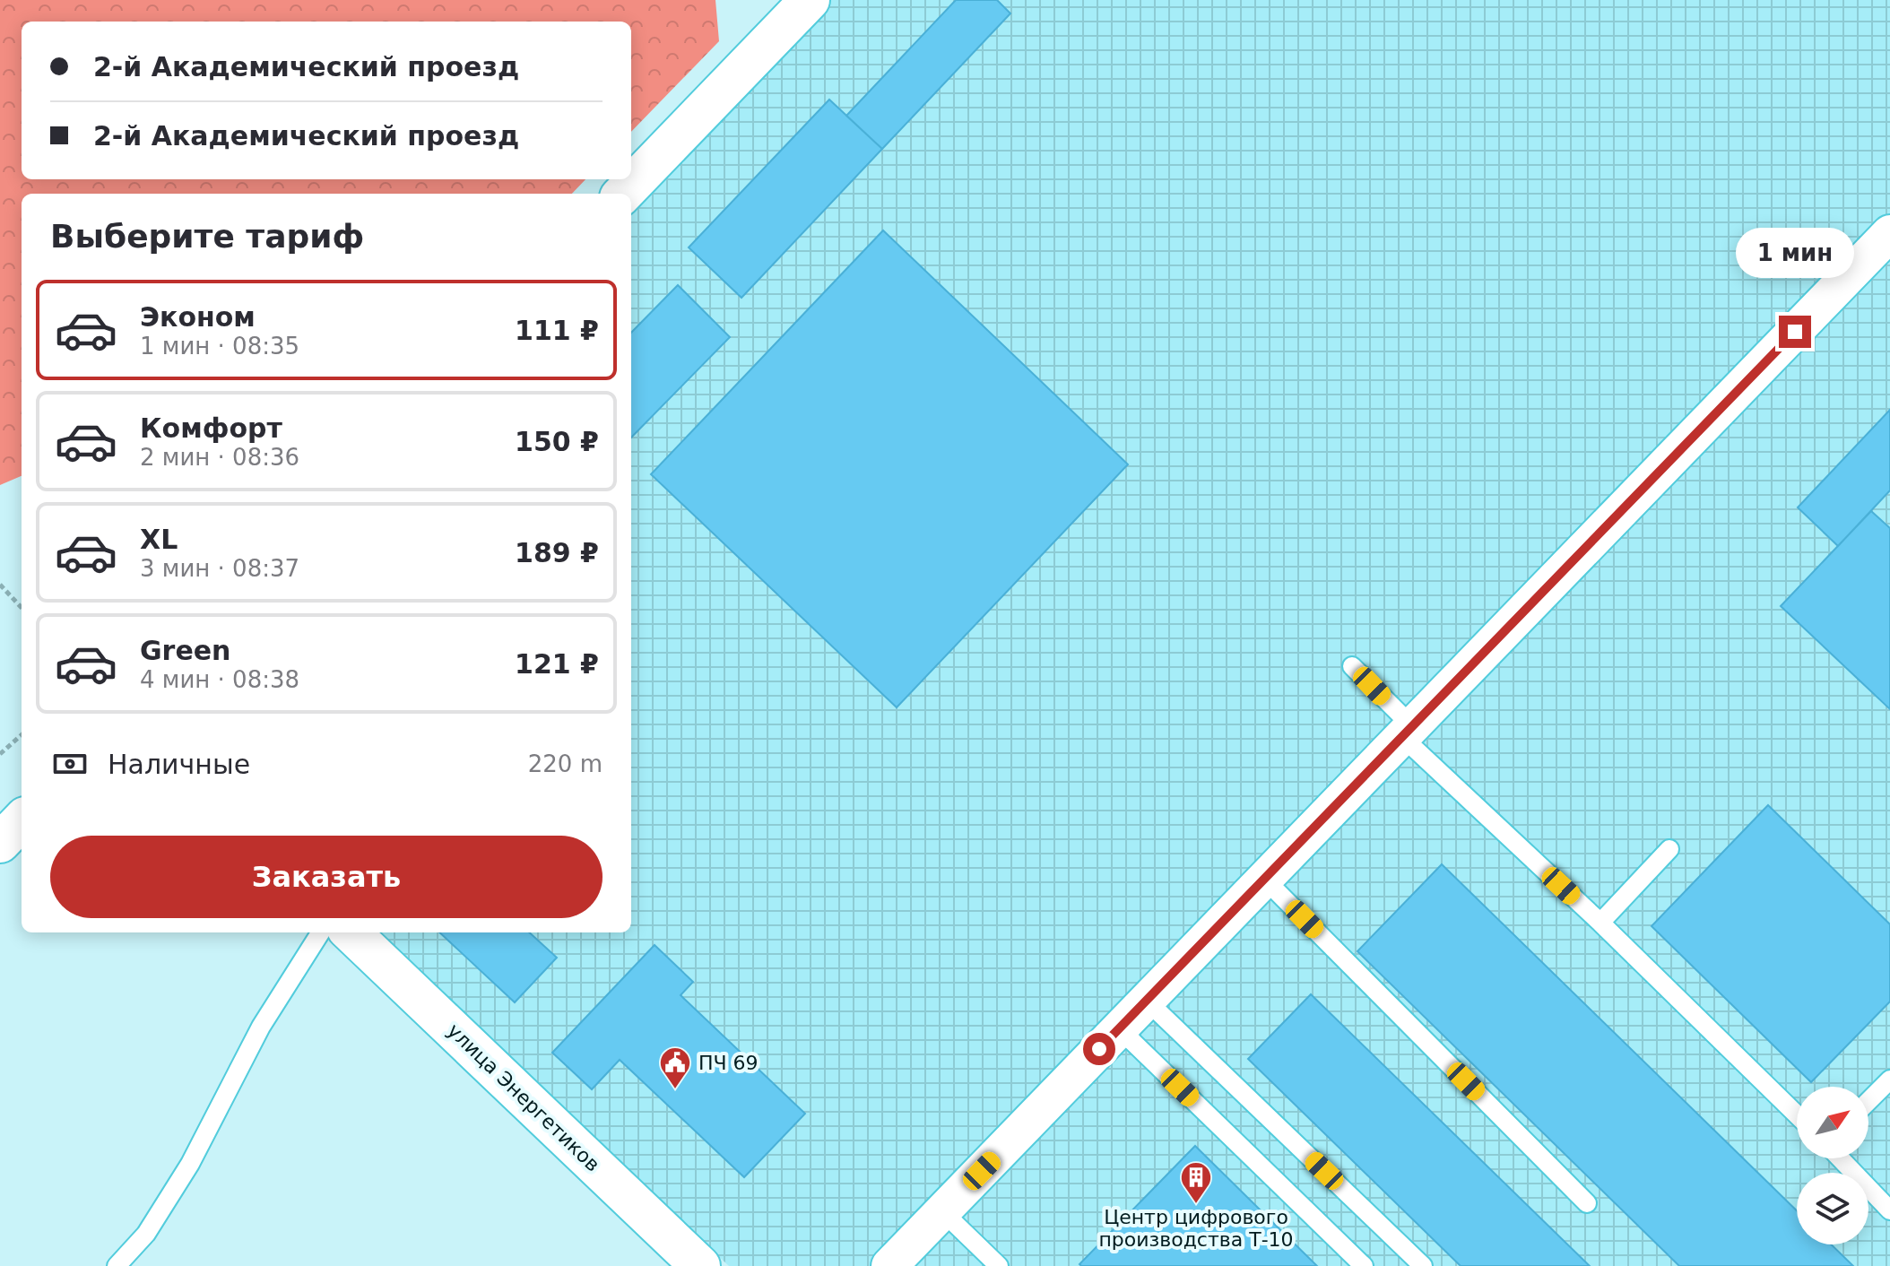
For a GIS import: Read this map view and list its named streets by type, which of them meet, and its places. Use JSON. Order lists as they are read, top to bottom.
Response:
{
  "streets": {
    "street": ["улица Энергетиков"]
  },
  "places": {
    "public building": ["ПЧ 69"],
    "building": ["Центр цифрового производства Т-10"]
  },
  "north": "top right",
  "page": {
    "banner": ["2-й Академический проезд", "2-й Академический проезд"],
    "heading": "Выберите тариф",
    "bubble": "1 мин",
    "list": [
      {
        "name": "Эконом",
        "note": "1 мин · 08:35",
        "value": "111 ₽"
      },
      {
        "name": "Комфорт",
        "note": "2 мин · 08:36",
        "value": "150 ₽"
      },
      {
        "name": "XL",
        "note": "3 мин · 08:37",
        "value": "189 ₽"
      },
      {
        "name": "Green",
        "note": "4 мин · 08:38",
        "value": "121 ₽"
      }
    ],
    "pay": ["Наличные", "220 m"],
    "buttons": "Заказать"
  }
}
